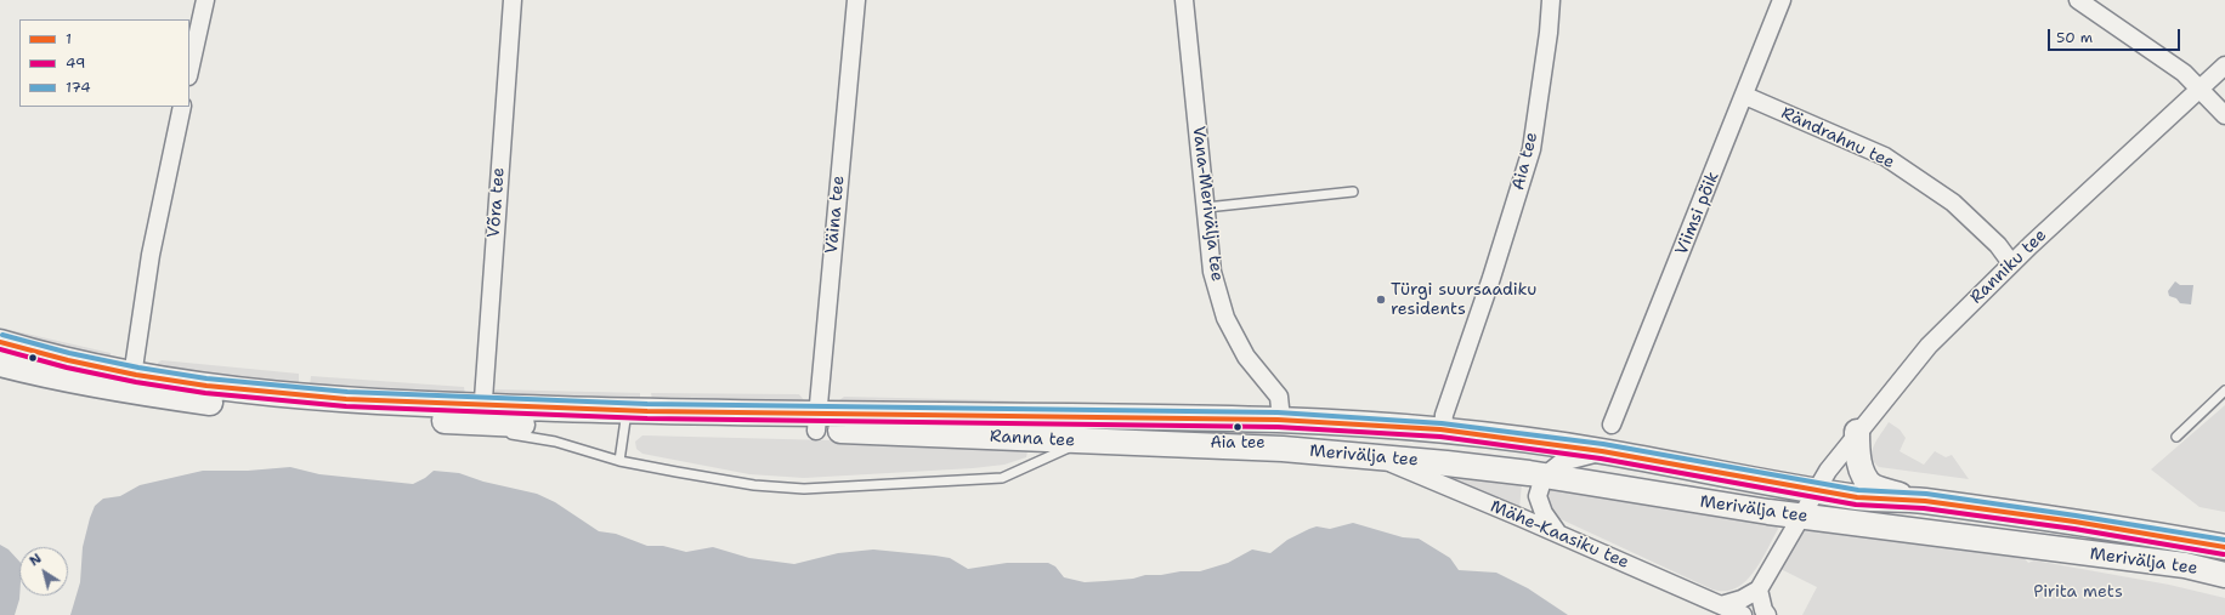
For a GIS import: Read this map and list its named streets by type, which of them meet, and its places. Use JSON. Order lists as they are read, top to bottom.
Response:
{
  "streets": {
    "main road": ["Ranna tee", "Merivälja tee"],
    "street": [
      "Rändrahnu tee",
      "Aia tee",
      "Võra tee",
      "Vana-Merivälja tee",
      "Viimsi põik",
      "Väina tee",
      "Ranniku tee",
      "Mähe-Kaasiku tee"
    ]
  },
  "crossings": [
    ["Rändrahnu tee", "Viimsi põik"],
    ["Rändrahnu tee", "Ranniku tee"],
    ["Aia tee", "Merivälja tee"],
    ["Võra tee", "Ranna tee"],
    ["Vana-Merivälja tee", "Ranna tee"],
    ["Vana-Merivälja tee", "Merivälja tee"],
    ["Väina tee", "Ranna tee"],
    ["Ranniku tee", "Merivälja tee"],
    ["Ranna tee", "Merivälja tee"],
    ["Merivälja tee", "Mähe-Kaasiku tee"]
  ],
  "parks": ["Pirita mets"],
  "places": ["Türgi suursaadiku residents", "Aia tee"],
  "lines": ["transit line 174", "transit line 1", "transit line 49"],
  "legend": ["1", "49", "174"],
  "scale_bar": "50 m",
  "north": "top left"
}
